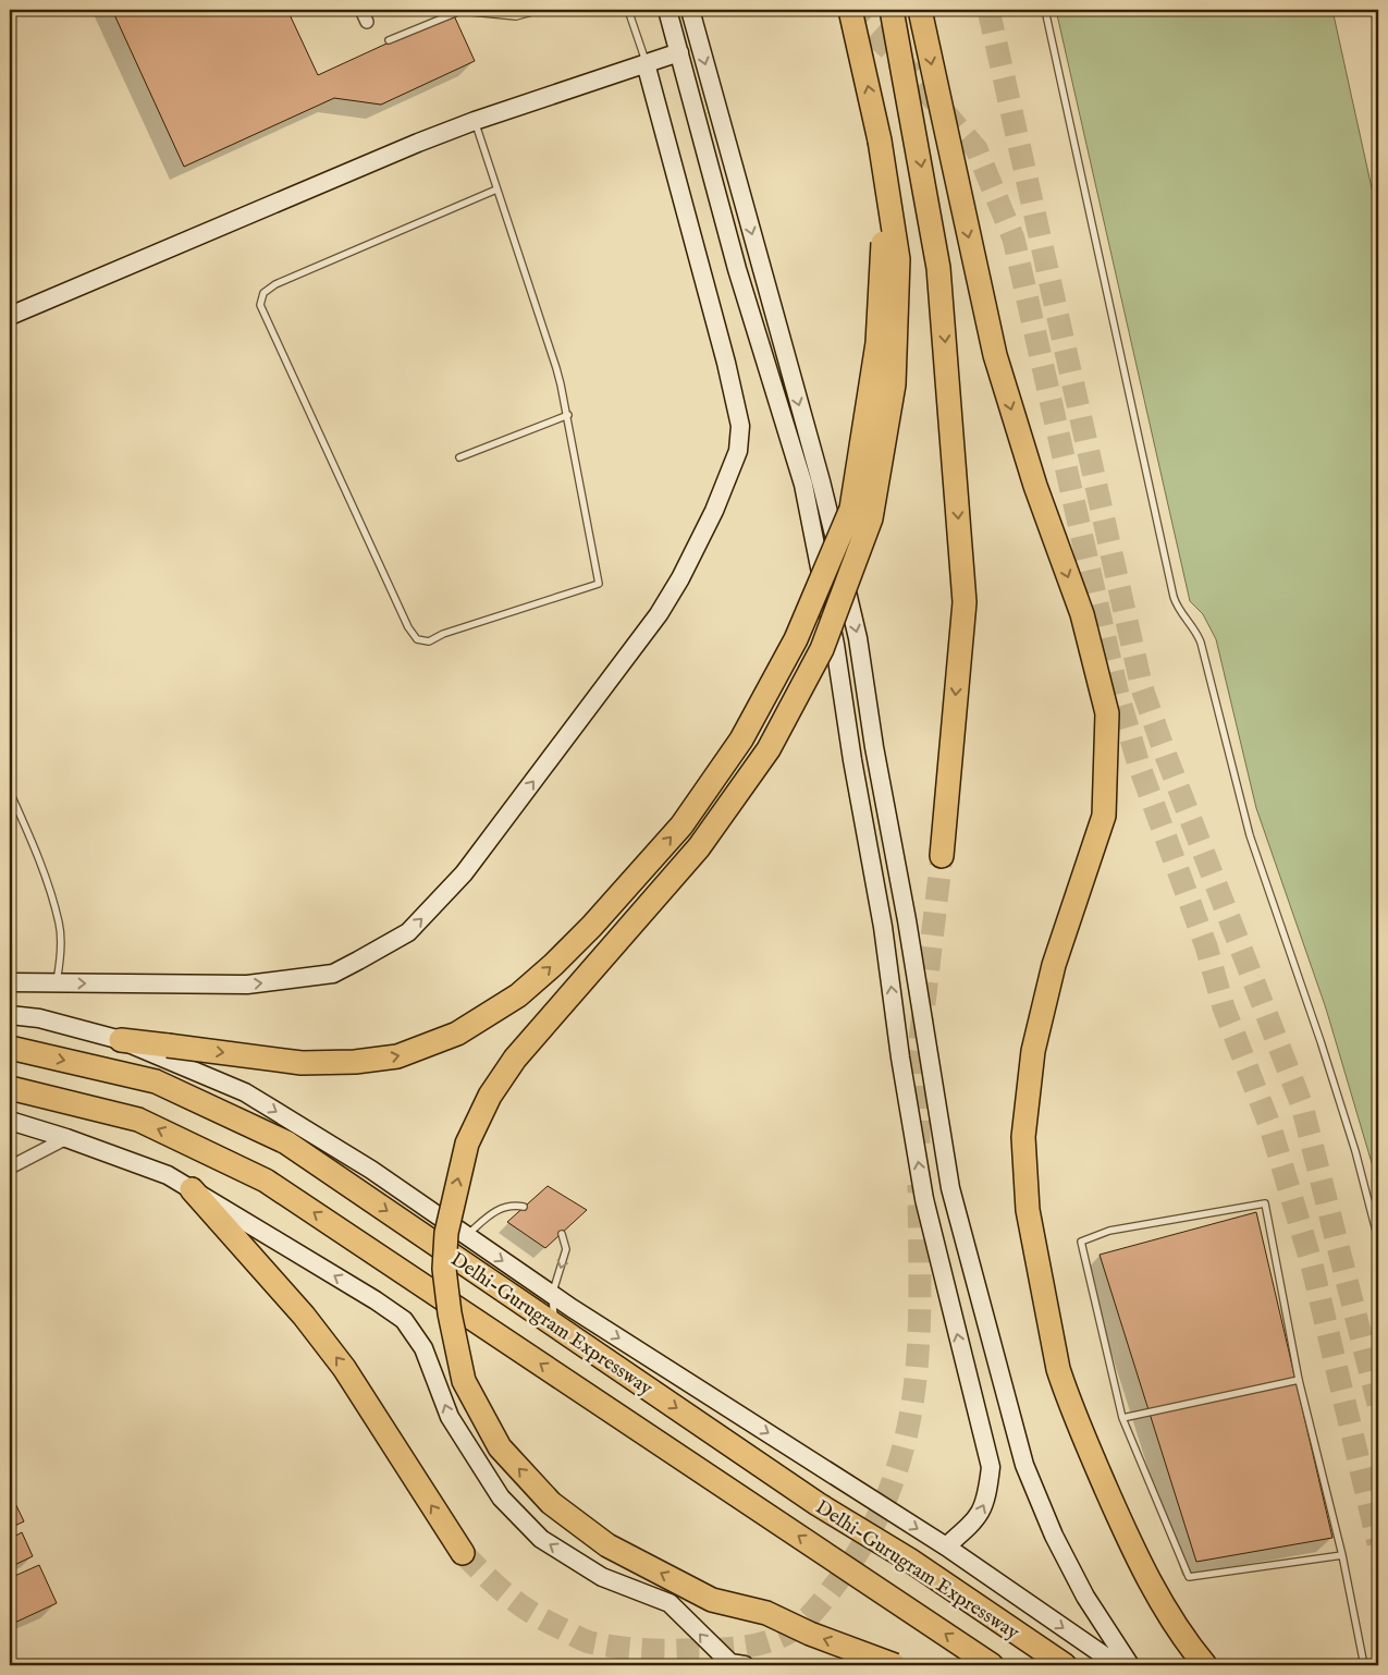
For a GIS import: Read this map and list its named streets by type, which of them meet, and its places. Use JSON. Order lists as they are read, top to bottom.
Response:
{
  "streets": {
    "highway": ["Delhi-Gurugram Expressway"]
  }
}
